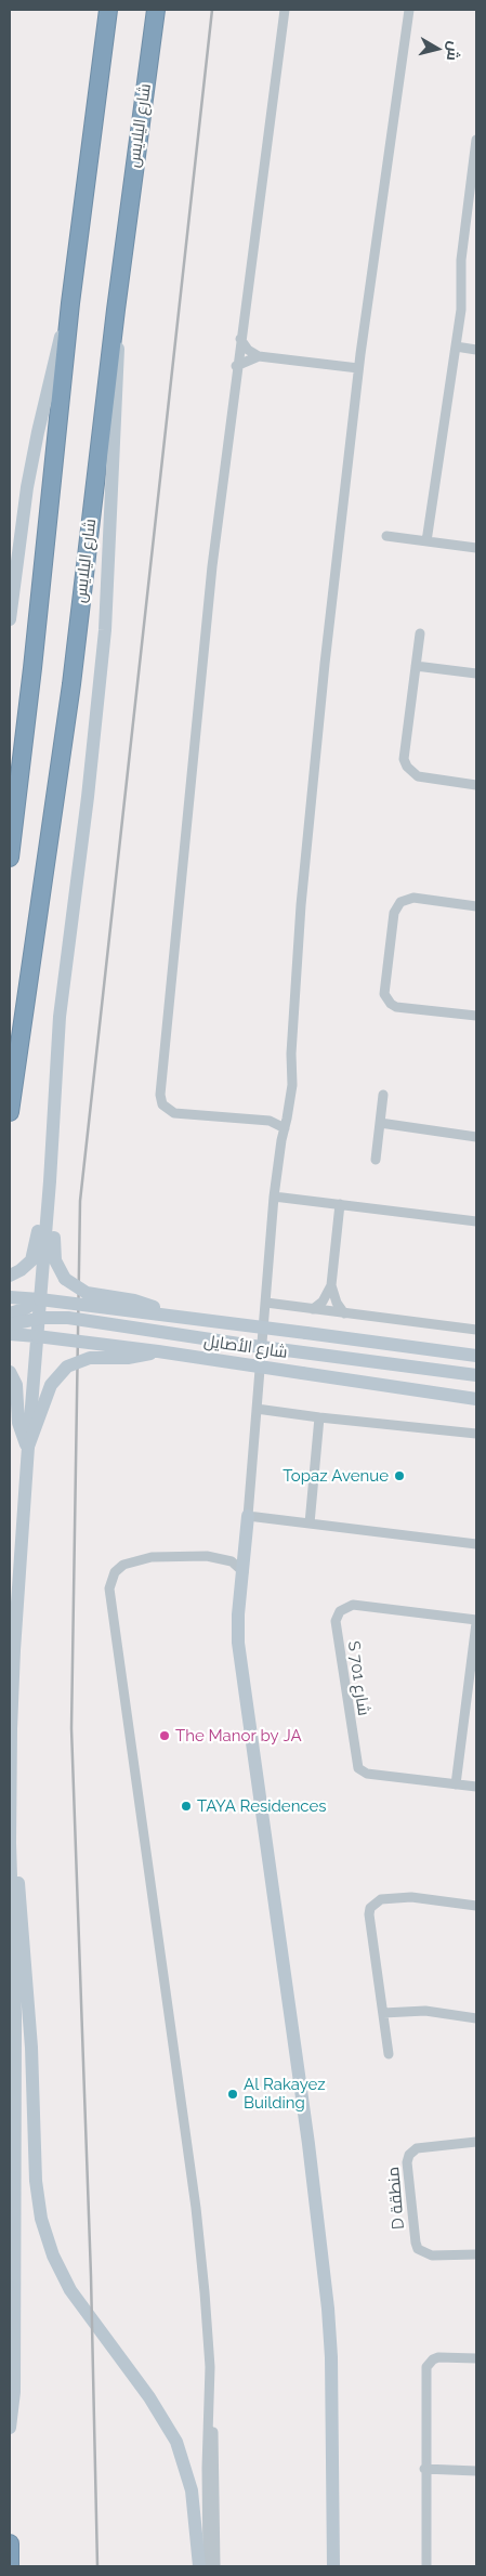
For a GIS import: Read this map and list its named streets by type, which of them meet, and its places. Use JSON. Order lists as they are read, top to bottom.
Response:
{
  "streets": {
    "highway": ["شارع اليلايس"],
    "main road": ["شارع الأصايل"],
    "street": ["S 701 شارع", "D منطقة"]
  },
  "places": [
    "Topaz Avenue",
    "The Manor by JA",
    "TAYA Residences",
    "Al Rakayez Building"
  ],
  "north": "right"
}
